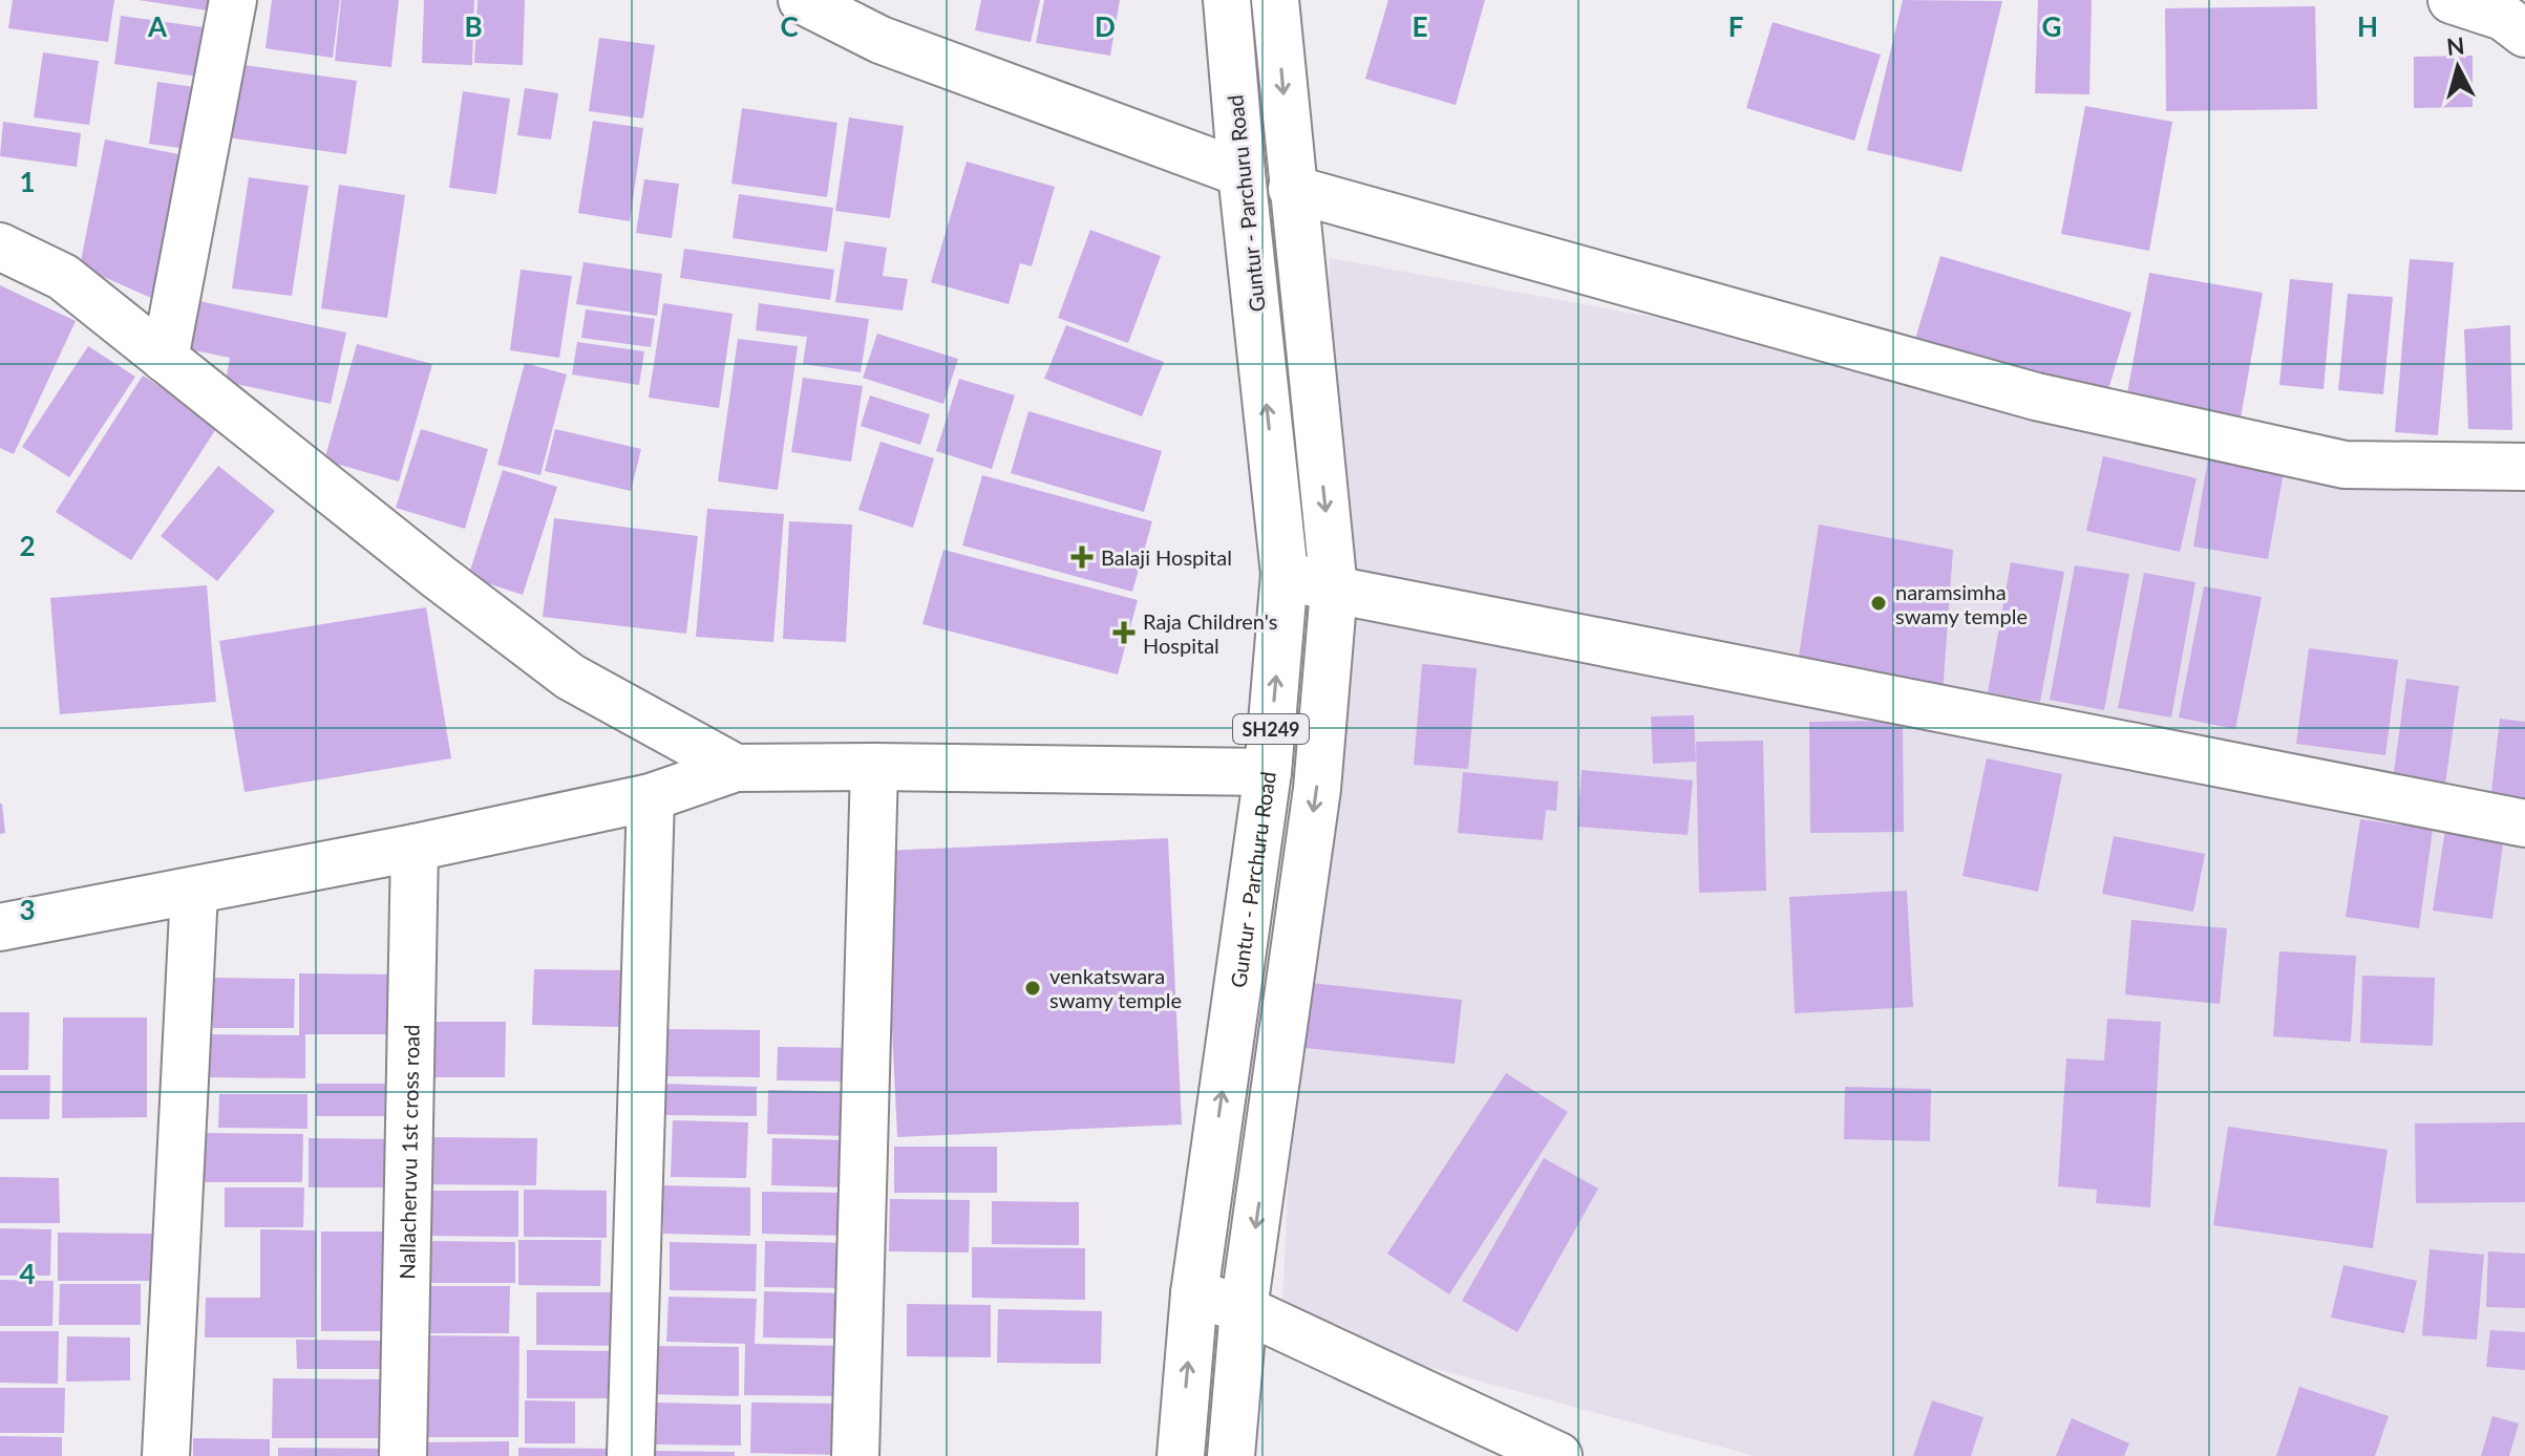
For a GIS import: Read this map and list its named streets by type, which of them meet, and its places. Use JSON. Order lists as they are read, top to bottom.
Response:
{
  "streets": {
    "street": ["Guntur - Parchuru Road", "SH249", "Nallacheruvu 1st cross road"]
  },
  "places": {
    "health": ["Balaji Hospital", "Raja Children's Hospital"],
    "other": ["naramsimha swamy temple", "venkatswara swamy temple"]
  },
  "north": "top",
  "grid": {
    "columns": [
      "A",
      "B",
      "C",
      "D",
      "E",
      "F",
      "G",
      "H"
    ],
    "rows": [
      "1",
      "2",
      "3",
      "4"
    ]
  }
}
